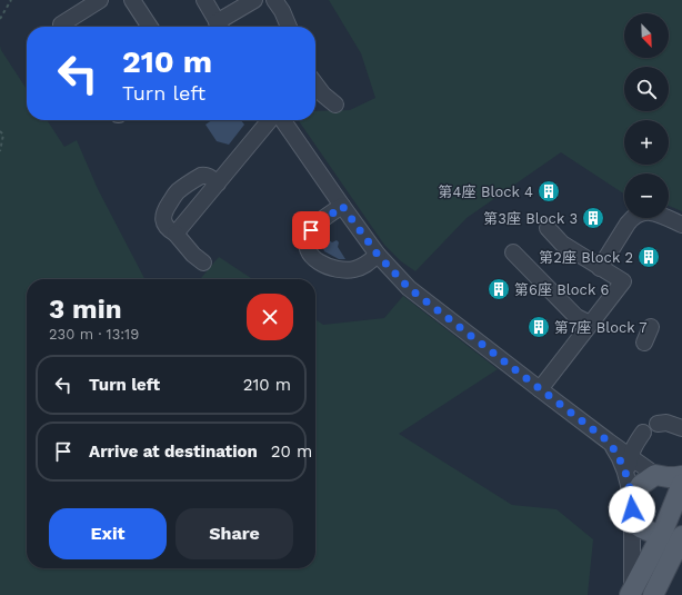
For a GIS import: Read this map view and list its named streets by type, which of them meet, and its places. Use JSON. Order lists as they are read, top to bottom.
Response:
{
  "places": {
    "building": [
      "第4座 Block 4",
      "第3座 Block 3",
      "第2座 Block 2",
      "第6座 Block 6",
      "第7座 Block 7"
    ]
  },
  "north": "bottom right",
  "page": {
    "map_buttons": ["+", "−"],
    "turn": ["210 m", "Turn left"],
    "heading": ["3 min", "230 m · 13:19"],
    "list": [
      {
        "name": "Turn left",
        "value": "210 m"
      },
      {
        "name": "Arrive at destination",
        "value": "20 m"
      }
    ],
    "buttons": ["Exit", "Share"]
  }
}
